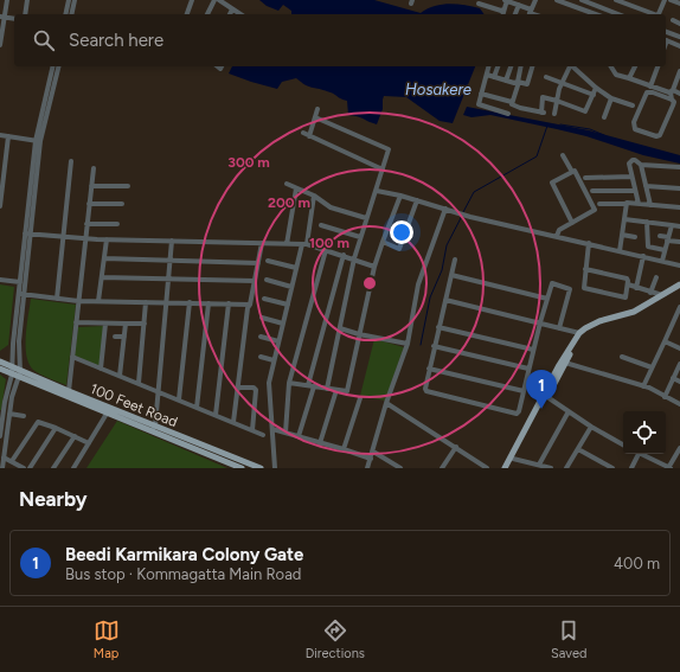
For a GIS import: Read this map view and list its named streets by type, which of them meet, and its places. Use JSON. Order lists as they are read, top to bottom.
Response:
{
  "streets": {
    "main road": ["100 Feet Road"]
  },
  "water": ["Hosakere"],
  "page": {
    "search": "Search here",
    "pins": "1",
    "heading": "Nearby",
    "list": [
      {
        "mark": "1",
        "name": "Beedi Karmikara Colony Gate",
        "note": "Bus stop · Kommagatta Main Road",
        "value": "400 m"
      }
    ],
    "nav": ["Map", "Directions", "Saved"]
  },
  "rings": ["300 m", "200 m", "100 m"]
}
